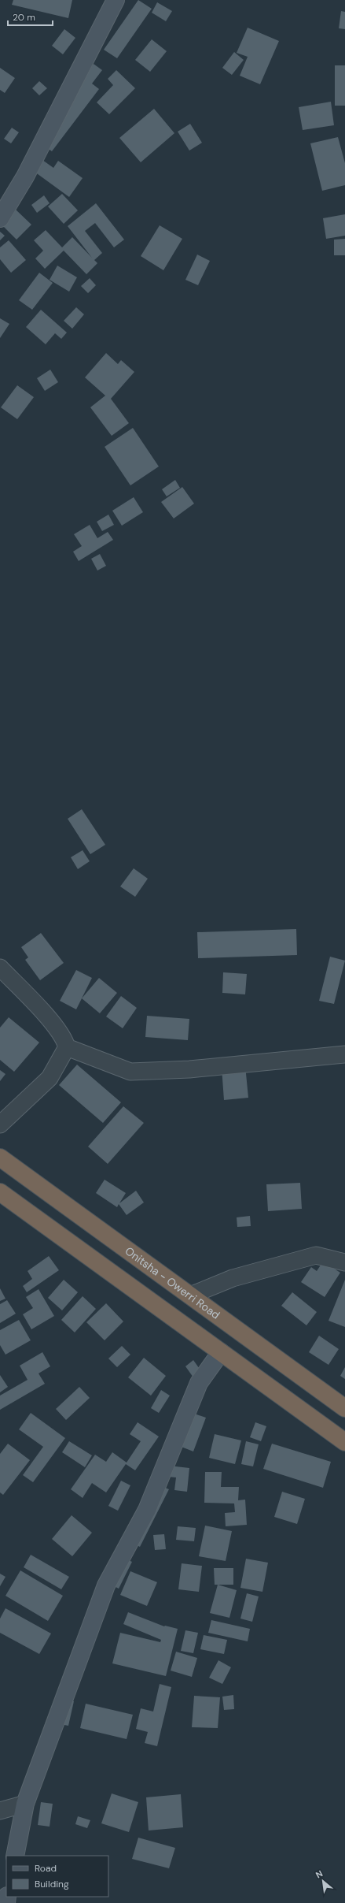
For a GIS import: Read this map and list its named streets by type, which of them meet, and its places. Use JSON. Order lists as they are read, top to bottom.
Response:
{
  "streets": {
    "highway": ["Onitsha - Owerri Road"]
  },
  "legend": ["Road", "Building"],
  "scale_bar": "20 m",
  "north": "top left"
}
